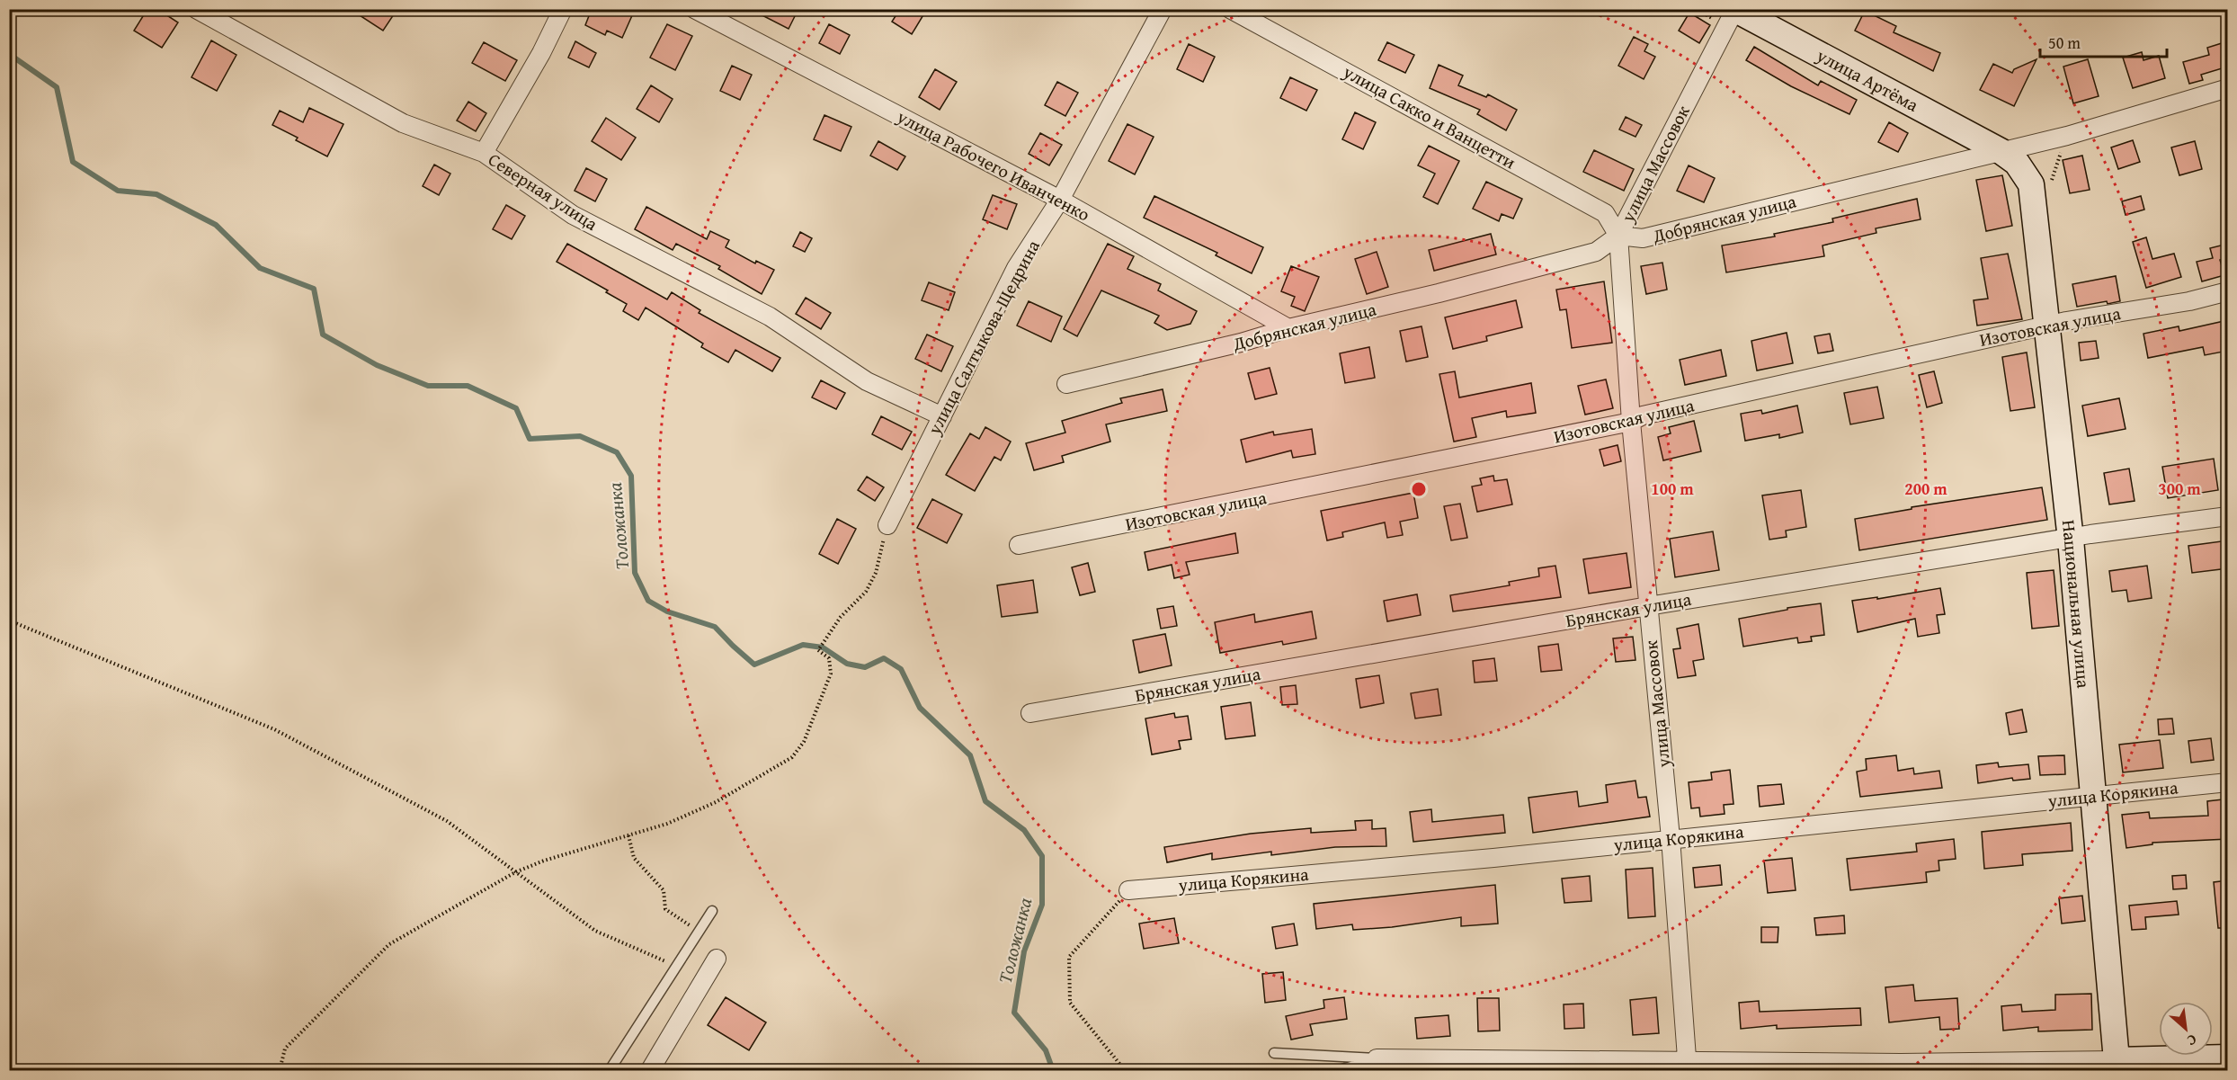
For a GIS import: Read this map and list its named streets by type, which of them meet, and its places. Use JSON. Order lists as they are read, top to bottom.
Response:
{
  "streets": {
    "street": [
      "улица Артёма",
      "улица Сакко и Ванцетти",
      "улица Массовок",
      "улица Рабочего Иванченко",
      "Северная улица",
      "Добрянская улица",
      "Изотовская улица",
      "улица Салтыкова-Щедрина",
      "Национальная улица",
      "Брянская улица",
      "улица Корякина"
    ]
  },
  "crossings": [
    ["улица Артёма", "улица Массовок"],
    ["улица Артёма", "Добрянская улица"],
    ["улица Артёма", "Национальная улица"],
    ["улица Сакко и Ванцетти", "улица Массовок"],
    ["улица Сакко и Ванцетти", "Добрянская улица"],
    ["улица Массовок", "Добрянская улица"],
    ["улица Массовок", "Изотовская улица"],
    ["улица Массовок", "Брянская улица"],
    ["улица Массовок", "улица Корякина"],
    ["улица Рабочего Иванченко", "Добрянская улица"],
    ["улица Рабочего Иванченко", "улица Салтыкова-Щедрина"],
    ["Северная улица", "улица Салтыкова-Щедрина"],
    ["Добрянская улица", "Национальная улица"],
    ["Изотовская улица", "Национальная улица"],
    ["Национальная улица", "Брянская улица"],
    ["Национальная улица", "улица Корякина"]
  ],
  "water": ["Толожанка"],
  "scale_bar": "50 m",
  "north": "bottom right",
  "rings": ["100 m", "200 m", "300 m"]
}
